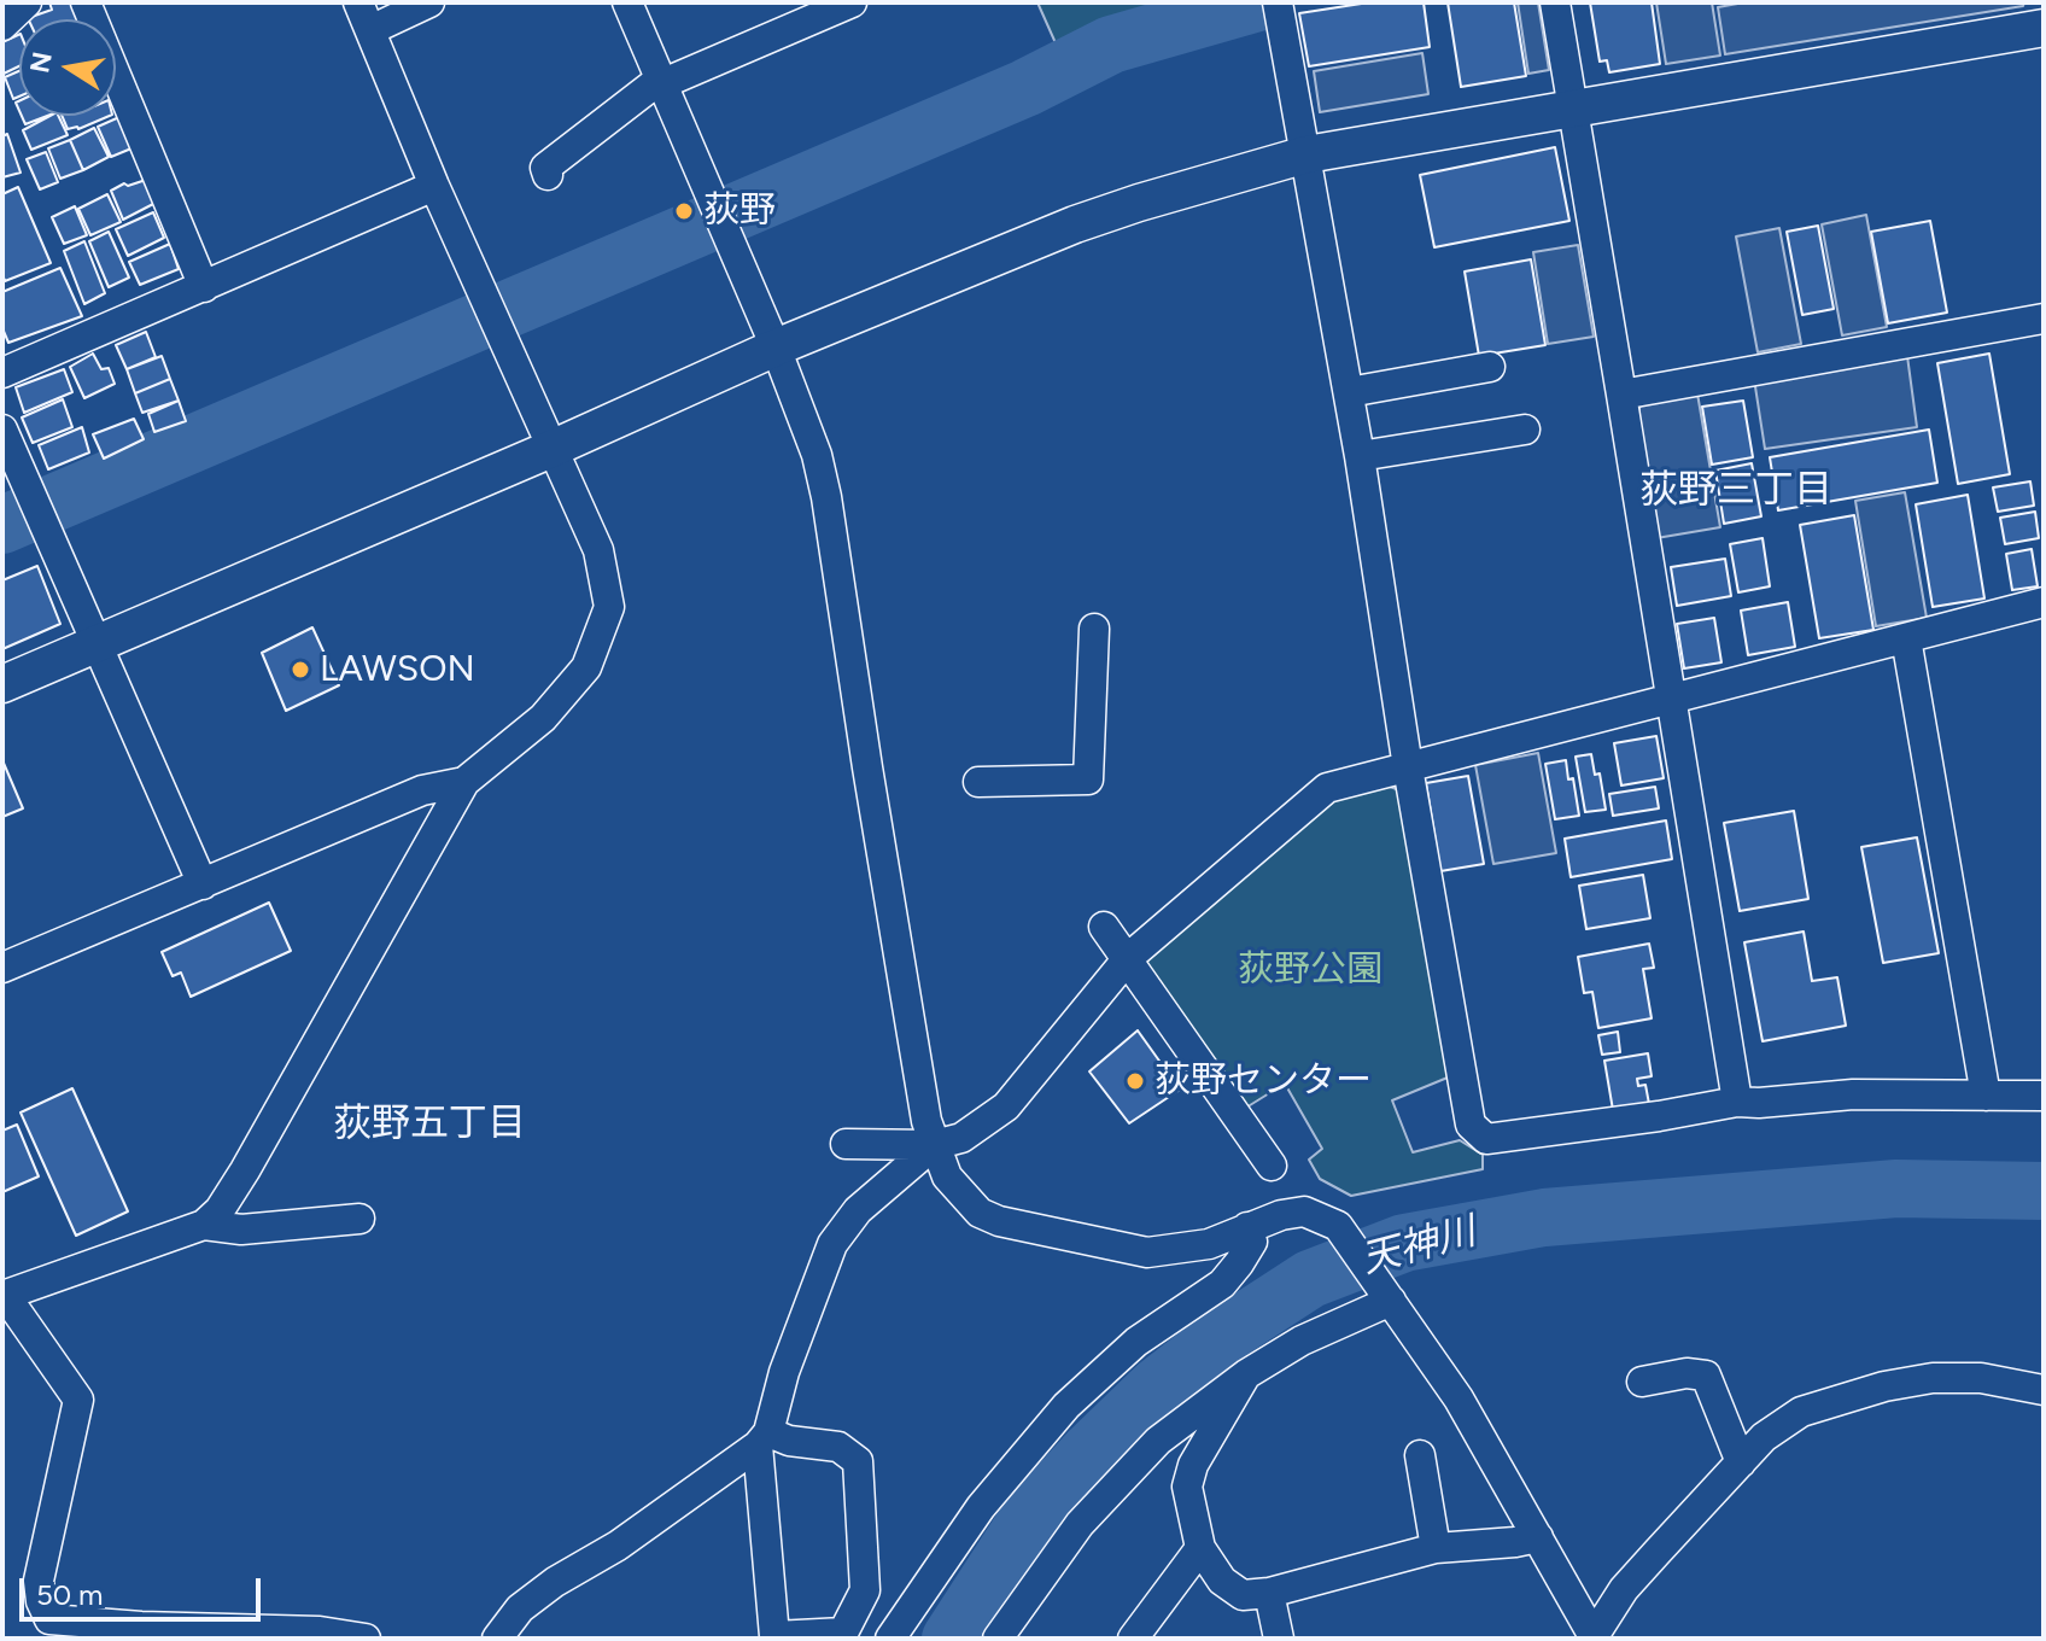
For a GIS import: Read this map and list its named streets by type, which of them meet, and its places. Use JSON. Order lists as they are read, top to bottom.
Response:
{
  "districts": ["荻野三丁目", "荻野五丁目"],
  "water": ["天神川"],
  "parks": ["荻野公園"],
  "places": ["荻野", "LAWSON", "荻野センター"],
  "scale_bar": "50 m",
  "north": "left"
}
